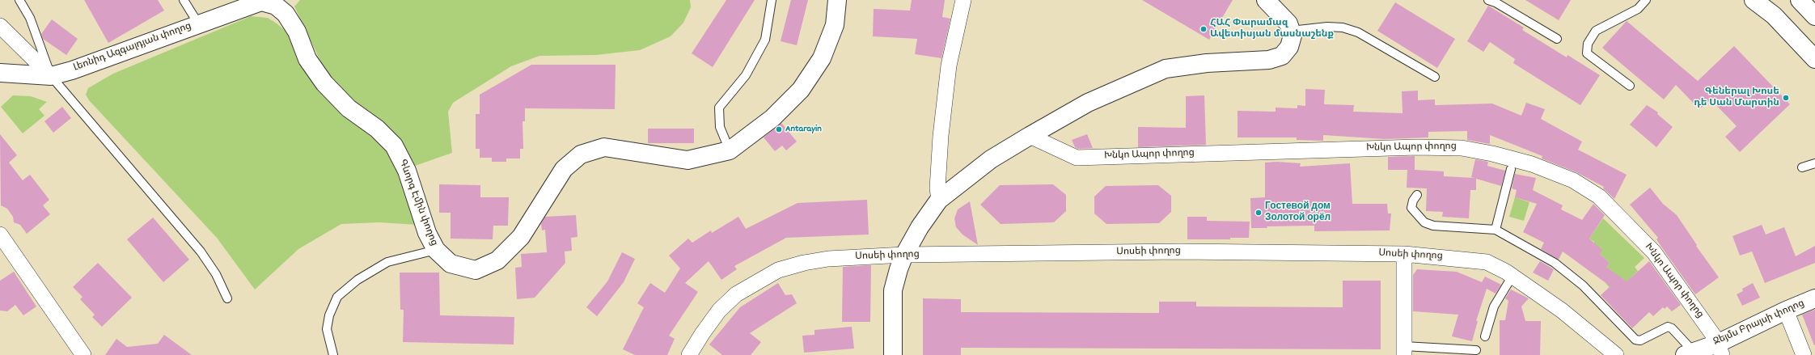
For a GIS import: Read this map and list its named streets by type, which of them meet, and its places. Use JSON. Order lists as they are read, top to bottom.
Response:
{
  "streets": {
    "street": [
      "Լեոնիդ Ազգալդյան փողոց",
      "Խնկո Ապոր փողոց",
      "Գևորգ Էմին փողոց",
      "Սոսեի փողոց",
      "Ջեյմս Բրայսի փողոց"
    ]
  },
  "crossings": [
    ["Լեոնիդ Ազգալդյան փողոց", "Գևորգ Էմին փողոց"],
    ["Խնկո Ապոր փողոց", "Ջեյմս Բրայսի փողոց"]
  ],
  "places": [
    "ՀԱՀ Փարամազ Ավետիսյան մասնաշենք",
    "Գեներալ Խոսե դե Սան Մարտին",
    "Antarayin",
    "Гостевой дом Золотой орёл"
  ]
}
